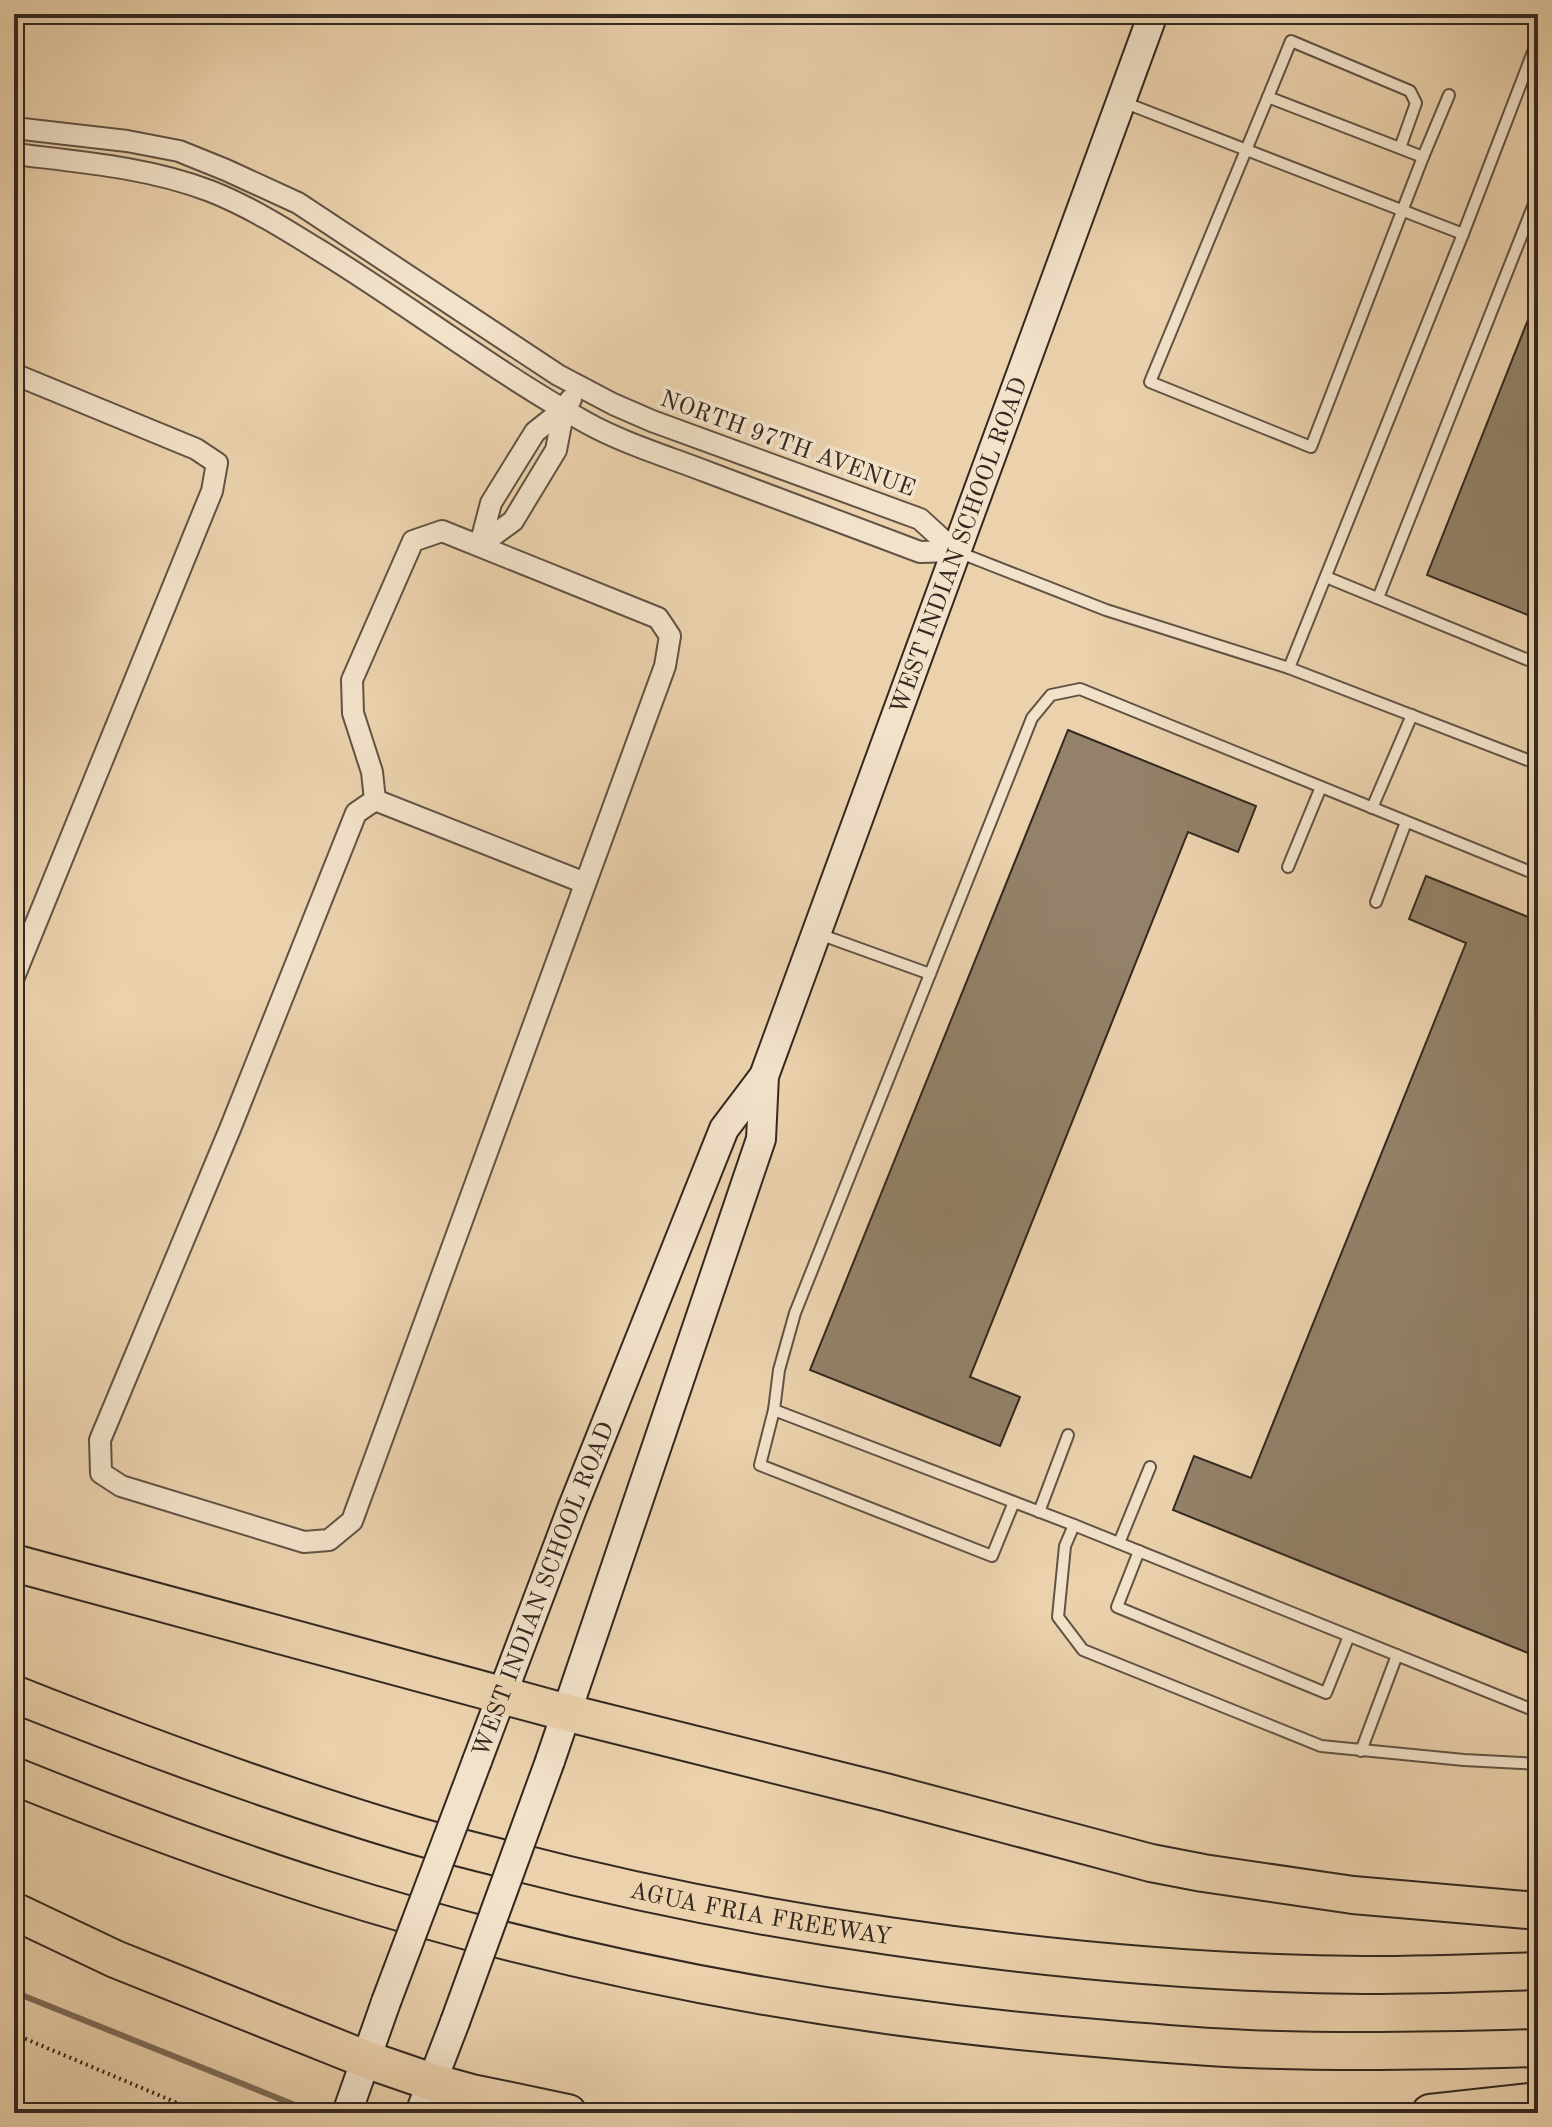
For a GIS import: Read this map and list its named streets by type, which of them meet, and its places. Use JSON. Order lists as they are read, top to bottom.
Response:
{
  "streets": {
    "highway": ["AGUA FRIA FREEWAY"],
    "main road": ["WEST INDIAN SCHOOL ROAD"],
    "street": ["NORTH 97TH AVENUE"]
  },
  "crossings": [
    ["NORTH 97TH AVENUE", "WEST INDIAN SCHOOL ROAD"]
  ]
}
